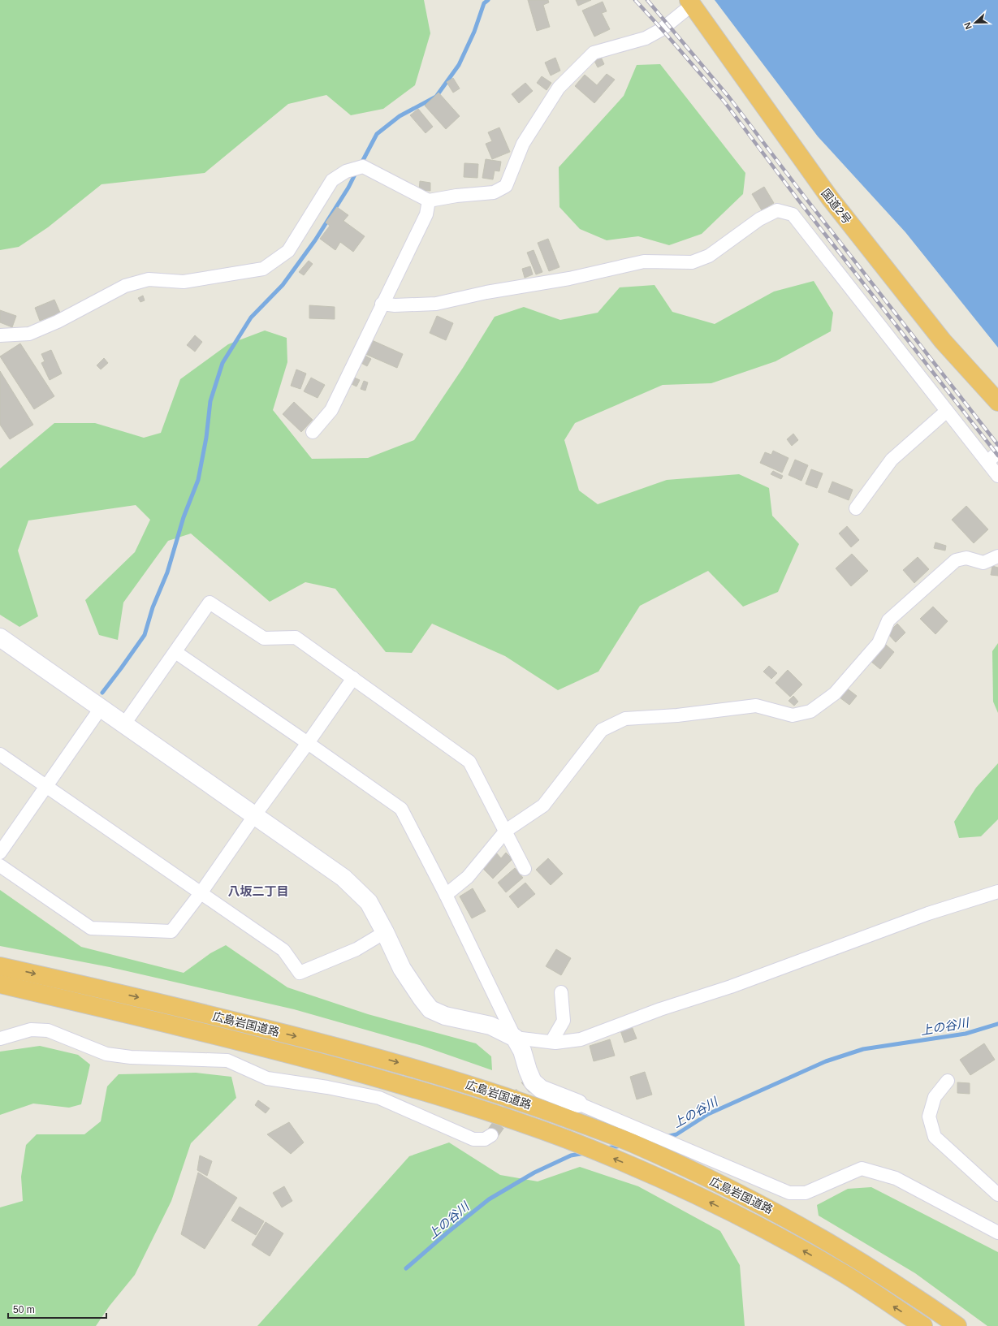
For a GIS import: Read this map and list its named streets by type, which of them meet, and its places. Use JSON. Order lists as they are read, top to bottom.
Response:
{
  "streets": {
    "highway": ["国道2号", "広島岩国道路"]
  },
  "districts": ["八坂二丁目"],
  "water": ["上の谷川"],
  "scale_bar": "50 m",
  "north": "left"
}
